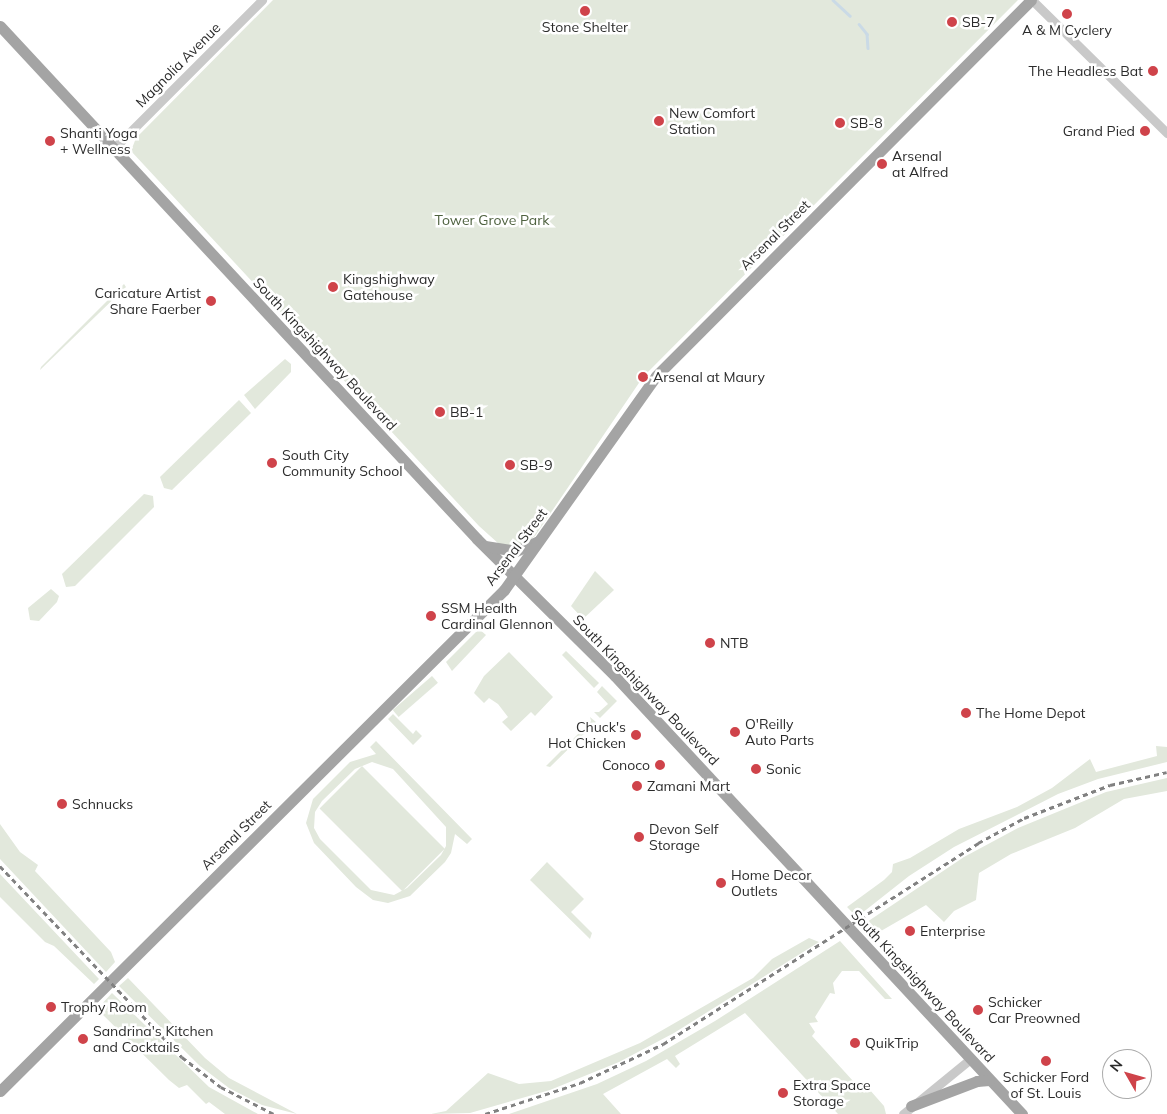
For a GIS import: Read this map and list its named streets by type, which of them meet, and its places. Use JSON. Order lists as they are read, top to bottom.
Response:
{
  "streets": {
    "main road": ["Arsenal Street", "South Kingshighway Boulevard"],
    "street": ["Magnolia Avenue"]
  },
  "crossings": [
    ["Magnolia Avenue", "South Kingshighway Boulevard"],
    ["Arsenal Street", "South Kingshighway Boulevard"]
  ],
  "parks": ["Tower Grove Park"],
  "places": [
    "Stone Shelter",
    "A & M Cyclery",
    "SB-7",
    "The Headless Bat",
    "New Comfort Station",
    "SB-8",
    "Grand Pied",
    "Shanti Yoga + Wellness",
    "Arsenal at Alfred",
    "Kingshighway Gatehouse",
    "Caricature Artist Share Faerber",
    "Arsenal at Maury",
    "BB-1",
    "South City Community School",
    "SB-9",
    "SSM Health Cardinal Glennon",
    "NTB",
    "The Home Depot",
    "O'Reilly Auto Parts",
    "Chuck's Hot Chicken",
    "Conoco",
    "Sonic",
    "Zamani Mart",
    "Schnucks",
    "Devon Self Storage",
    "Home Decor Outlets",
    "Enterprise",
    "Trophy Room",
    "Schicker Car Preowned",
    "Sandrina's Kitchen and Cocktails",
    "QuikTrip",
    "Schicker Ford of St. Louis",
    "Extra Space Storage"
  ],
  "north": "top left"
}
